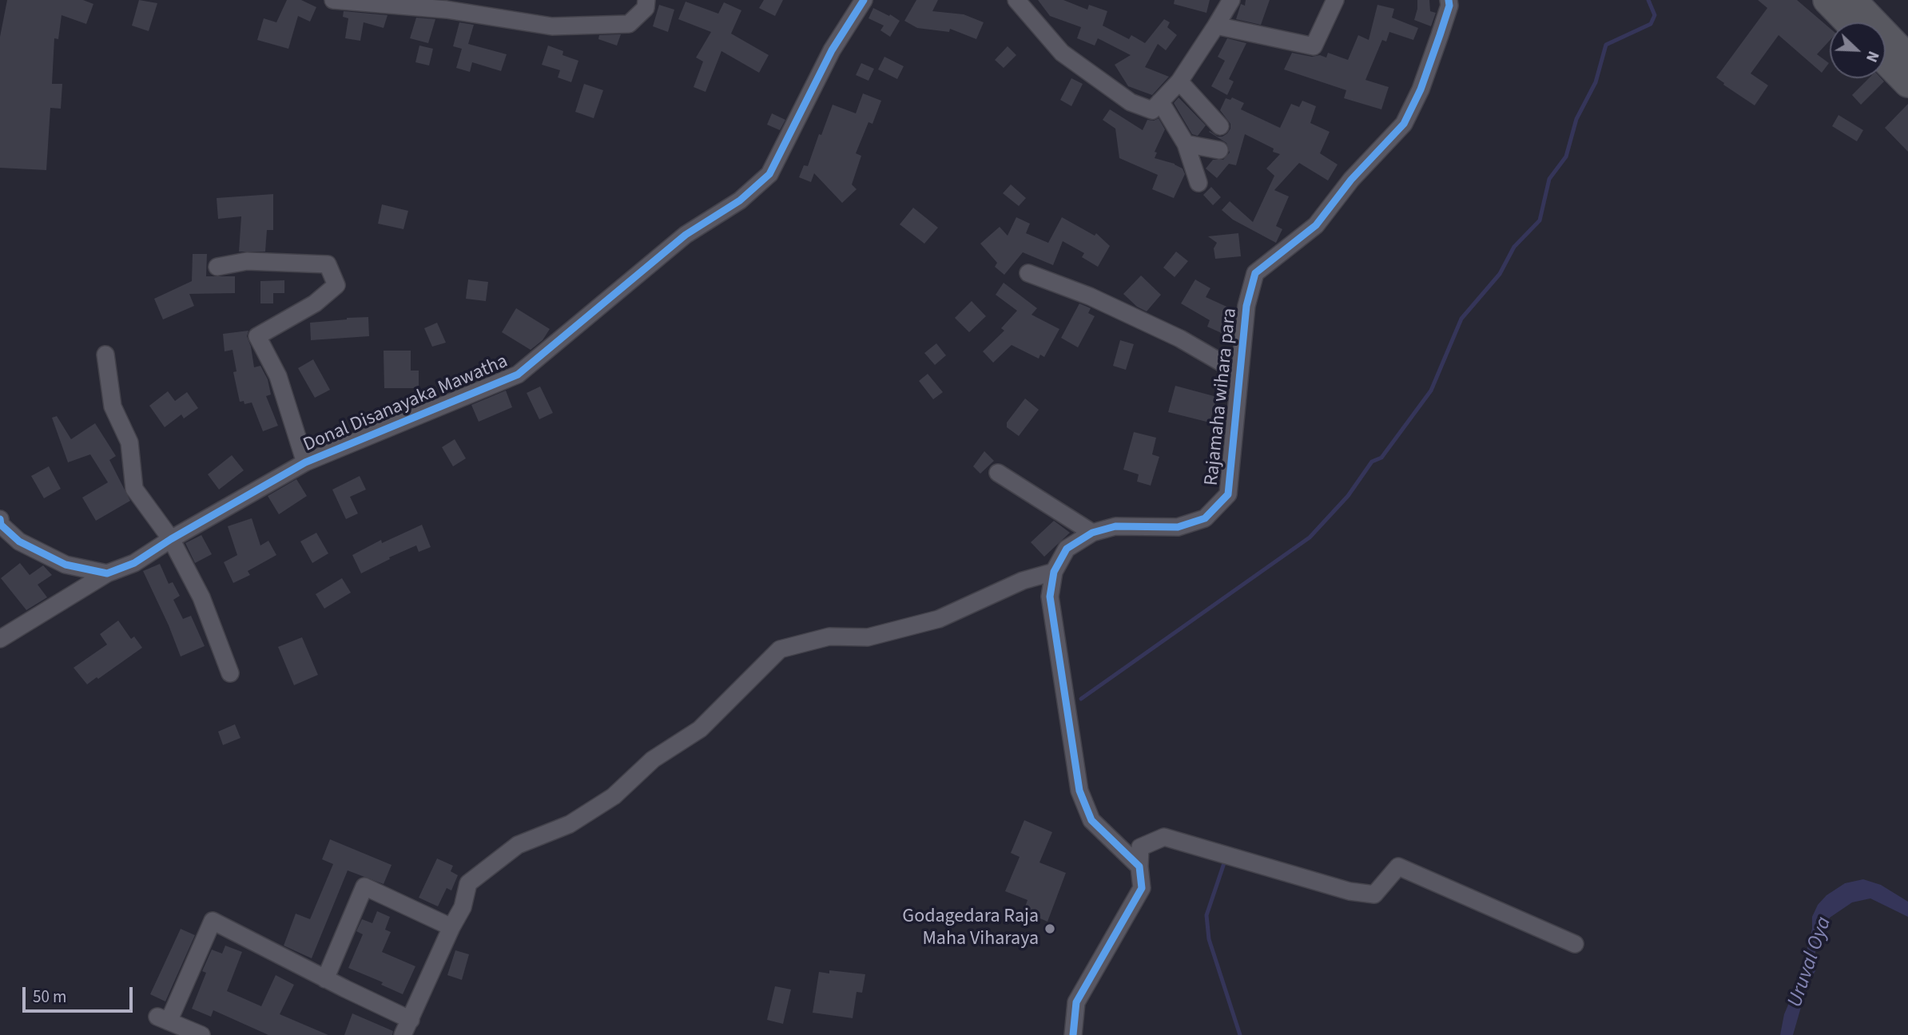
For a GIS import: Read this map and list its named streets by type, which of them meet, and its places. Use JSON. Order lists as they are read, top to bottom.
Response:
{
  "streets": {
    "street": ["Rajamaha wihara para", "Donal Disanayaka Mawatha"]
  },
  "water": ["Uruval Oya"],
  "places": ["Godagedara Raja Maha Viharaya"],
  "scale_bar": "50 m",
  "north": "bottom right"
}
